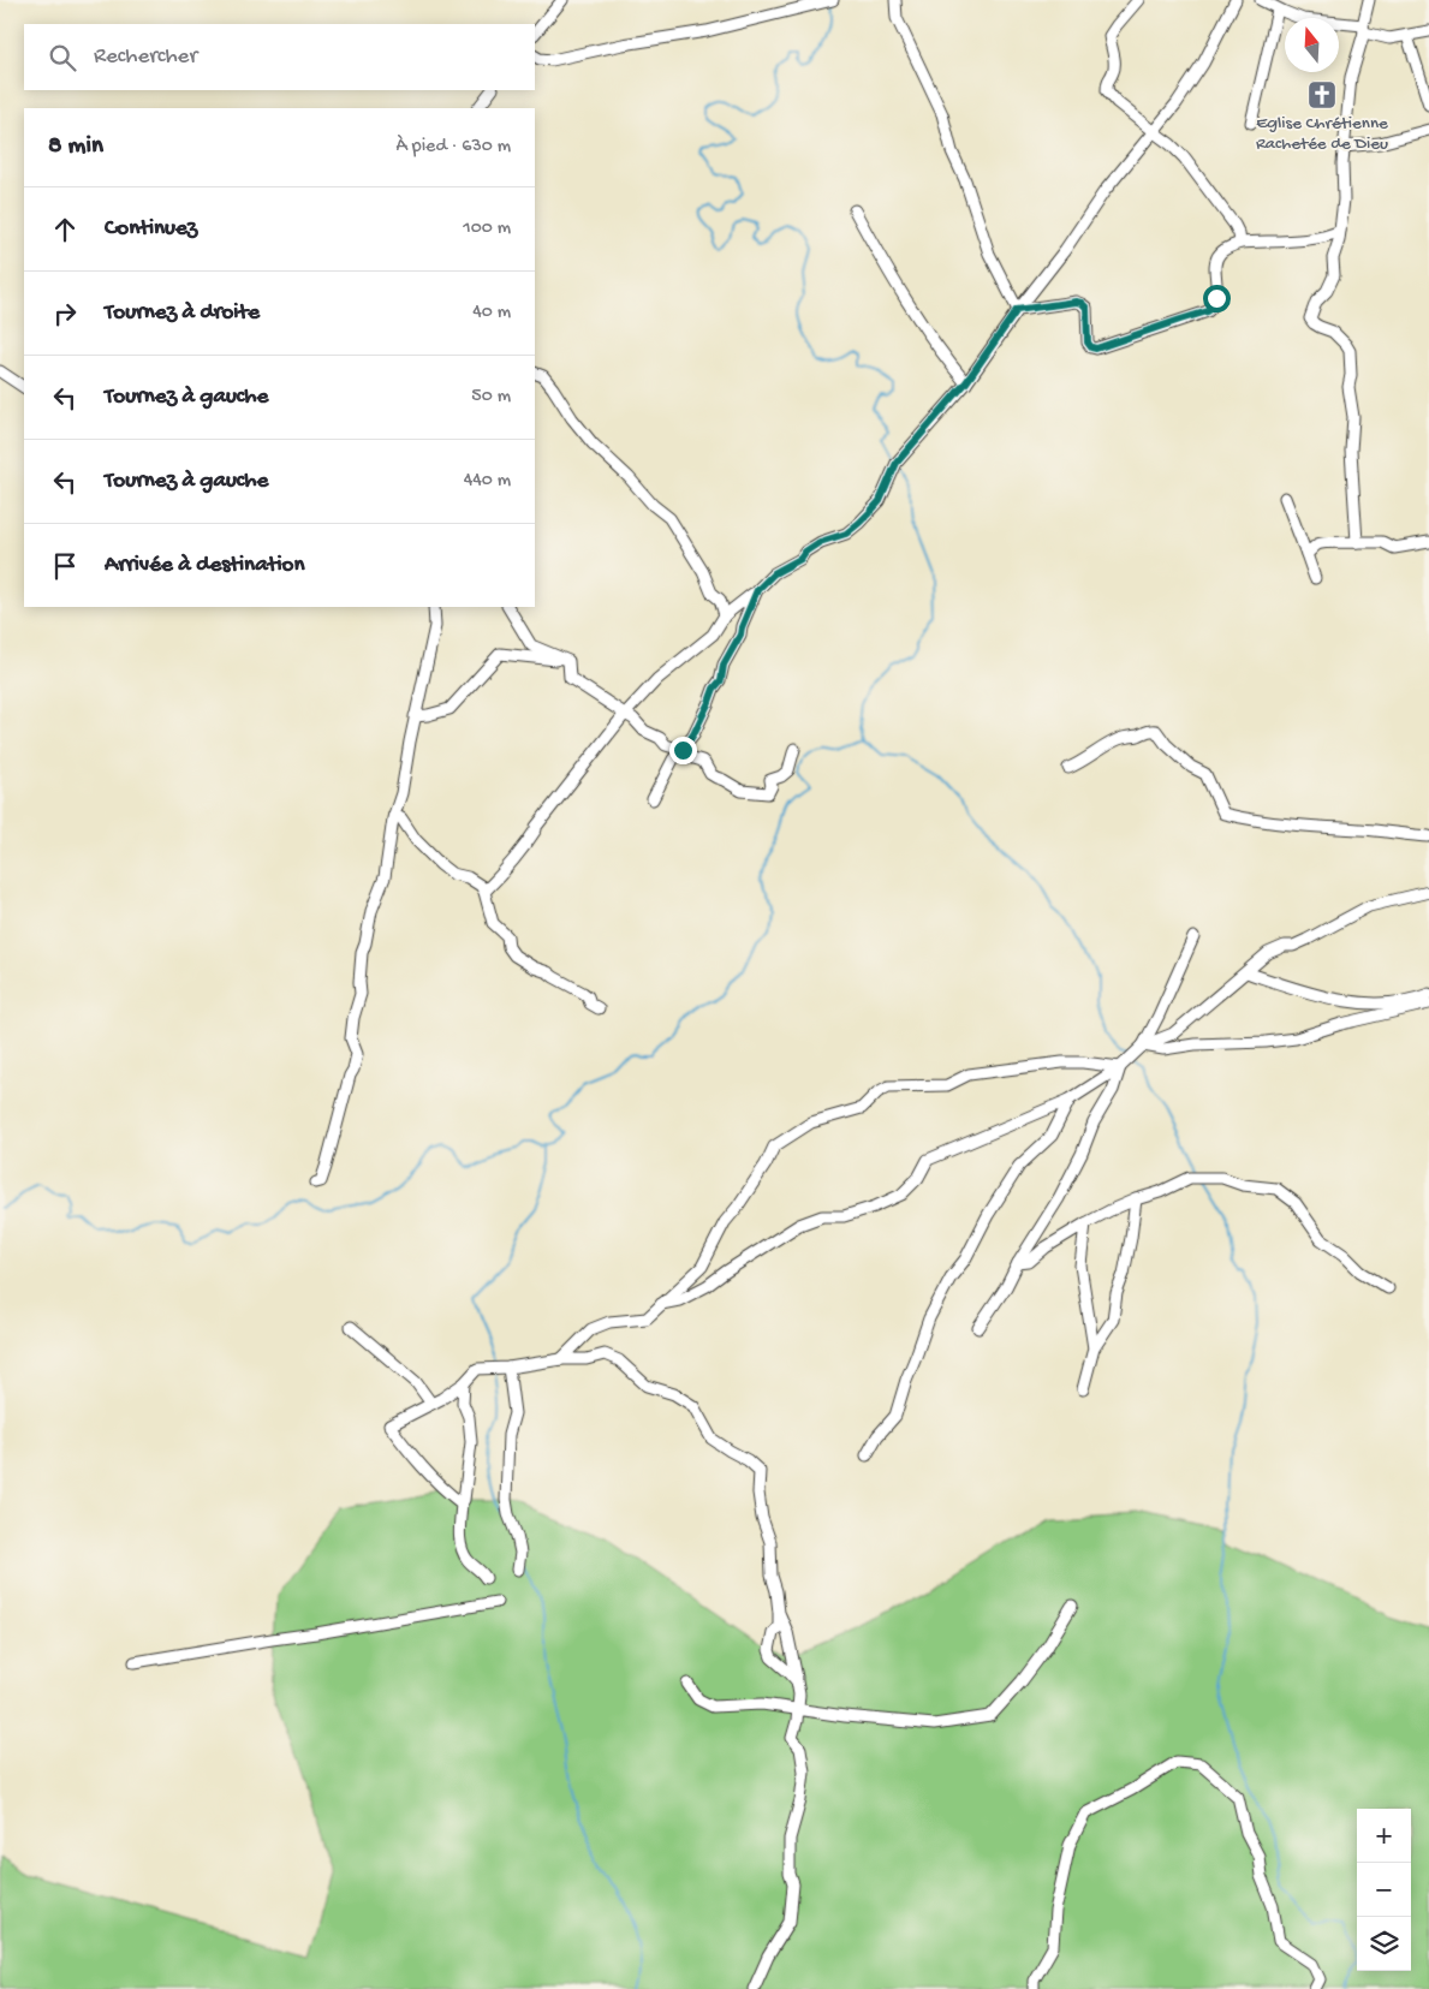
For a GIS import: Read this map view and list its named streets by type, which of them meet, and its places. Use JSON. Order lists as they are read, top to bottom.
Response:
{
  "places": {
    "church": ["Eglise Chrétienne Rachetée de Dieu"]
  },
  "north": "top",
  "page": {
    "search": "Rechercher",
    "heading": ["8 min", "À pied · 630 m"],
    "list": [
      ["Continuez", "100 m"],
      ["Tournez à droite", "40 m"],
      ["Tournez à gauche", "50 m"],
      ["Tournez à gauche", "440 m"],
      "Arrivée à destination"
    ],
    "map_buttons": ["+", "−"]
  }
}
